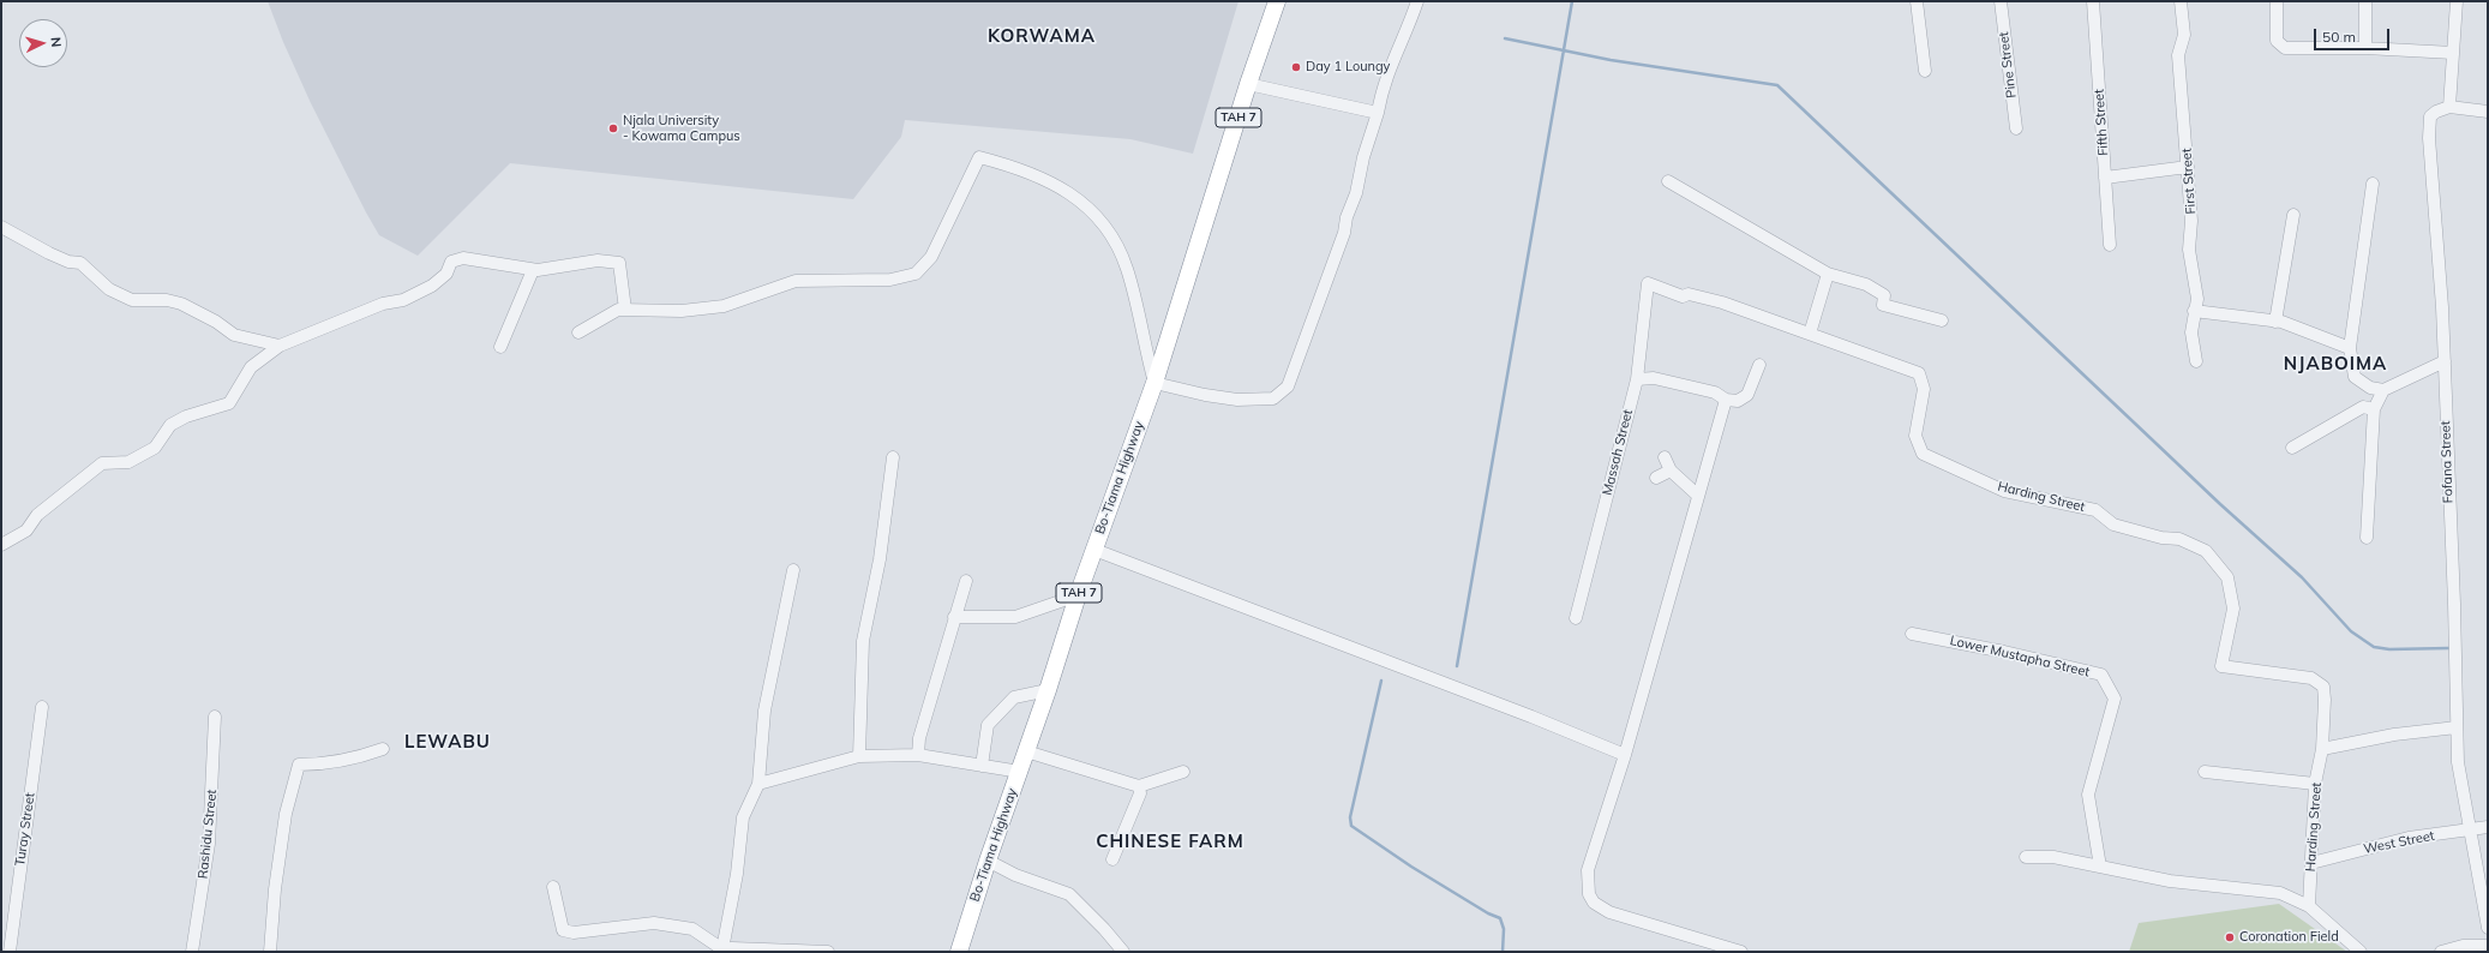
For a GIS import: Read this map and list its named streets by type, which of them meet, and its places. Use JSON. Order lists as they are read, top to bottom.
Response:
{
  "streets": {
    "highway": ["TAH 7", "Bo-Tiama Highway"],
    "street": [
      "Pine Street",
      "Fifth Street",
      "First Street",
      "Massah Street",
      "Fofana Street",
      "Harding Street",
      "Lower Mustapha Street",
      "Turay Street",
      "Rashidu Street",
      "West Street"
    ]
  },
  "crossings": [
    ["Massah Street", "Harding Street"],
    ["Fofana Street", "West Street"],
    ["Harding Street", "West Street"]
  ],
  "districts": [
    "KORWAMA",
    "NJABOIMA",
    "LEWABU",
    "CHINESE FARM"
  ],
  "places": ["Day 1 Loungy", "Njala University - Kowama Campus", "Coronation Field"],
  "scale_bar": "50 m",
  "north": "right"
}
